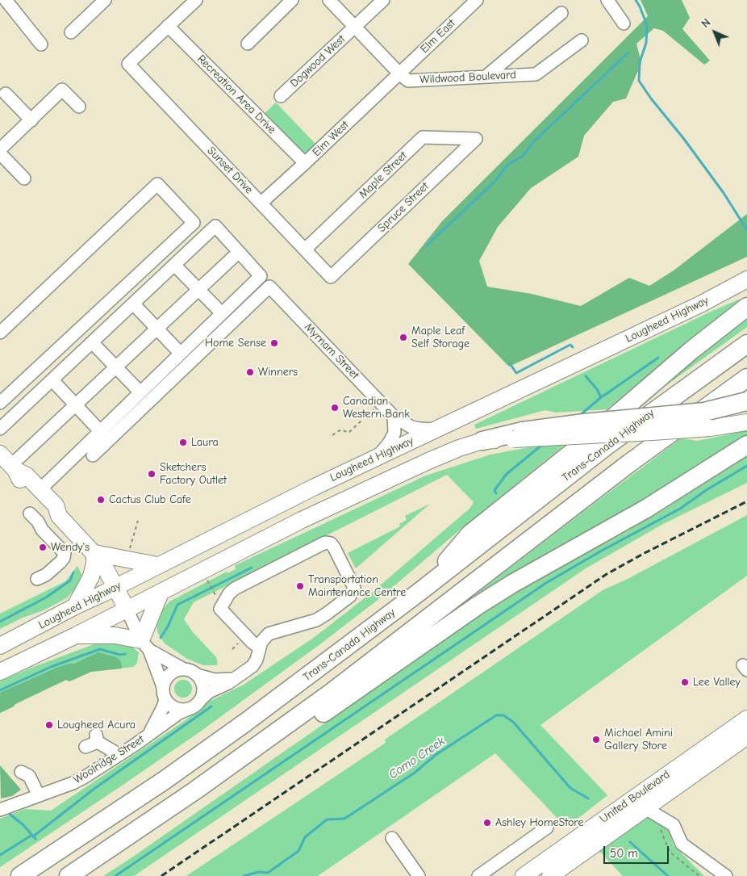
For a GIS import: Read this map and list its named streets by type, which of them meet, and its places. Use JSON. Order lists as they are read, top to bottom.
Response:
{
  "streets": {
    "highway": ["Trans-Canada Highway"],
    "main road": ["Lougheed Highway", "United Boulevard"],
    "street": [
      "Elm East",
      "Dogwood West",
      "Wildwood Boulevard",
      "Recreation Area Drive",
      "Elm West",
      "Sunset Drive",
      "Maple Street",
      "Spruce Street",
      "Myrnam Street",
      "Woolridge Street"
    ]
  },
  "crossings": [
    ["Elm East", "Wildwood Boulevard"],
    ["Elm East", "Elm West"],
    ["Dogwood West", "Wildwood Boulevard"],
    ["Wildwood Boulevard", "Elm West"],
    ["Recreation Area Drive", "Elm West"],
    ["Recreation Area Drive", "Sunset Drive"],
    ["Elm West", "Sunset Drive"],
    ["Sunset Drive", "Maple Street"],
    ["Sunset Drive", "Spruce Street"],
    ["Maple Street", "Spruce Street"],
    ["Lougheed Highway", "Myrnam Street"]
  ],
  "water": ["Como Creek"],
  "places": [
    "Maple Leaf Self Storage",
    "Home Sense",
    "Winners",
    "Canadian Western Bank",
    "Laura",
    "Sketchers Factory Outlet",
    "Cactus Club Cafe",
    "Wendy's",
    "Transportation Maintenance Centre",
    "Lee Valley",
    "Lougheed Acura",
    "Michael Amini Gallery Store",
    "Ashley HomeStore"
  ],
  "scale_bar": "50 m",
  "north": "top left"
}
